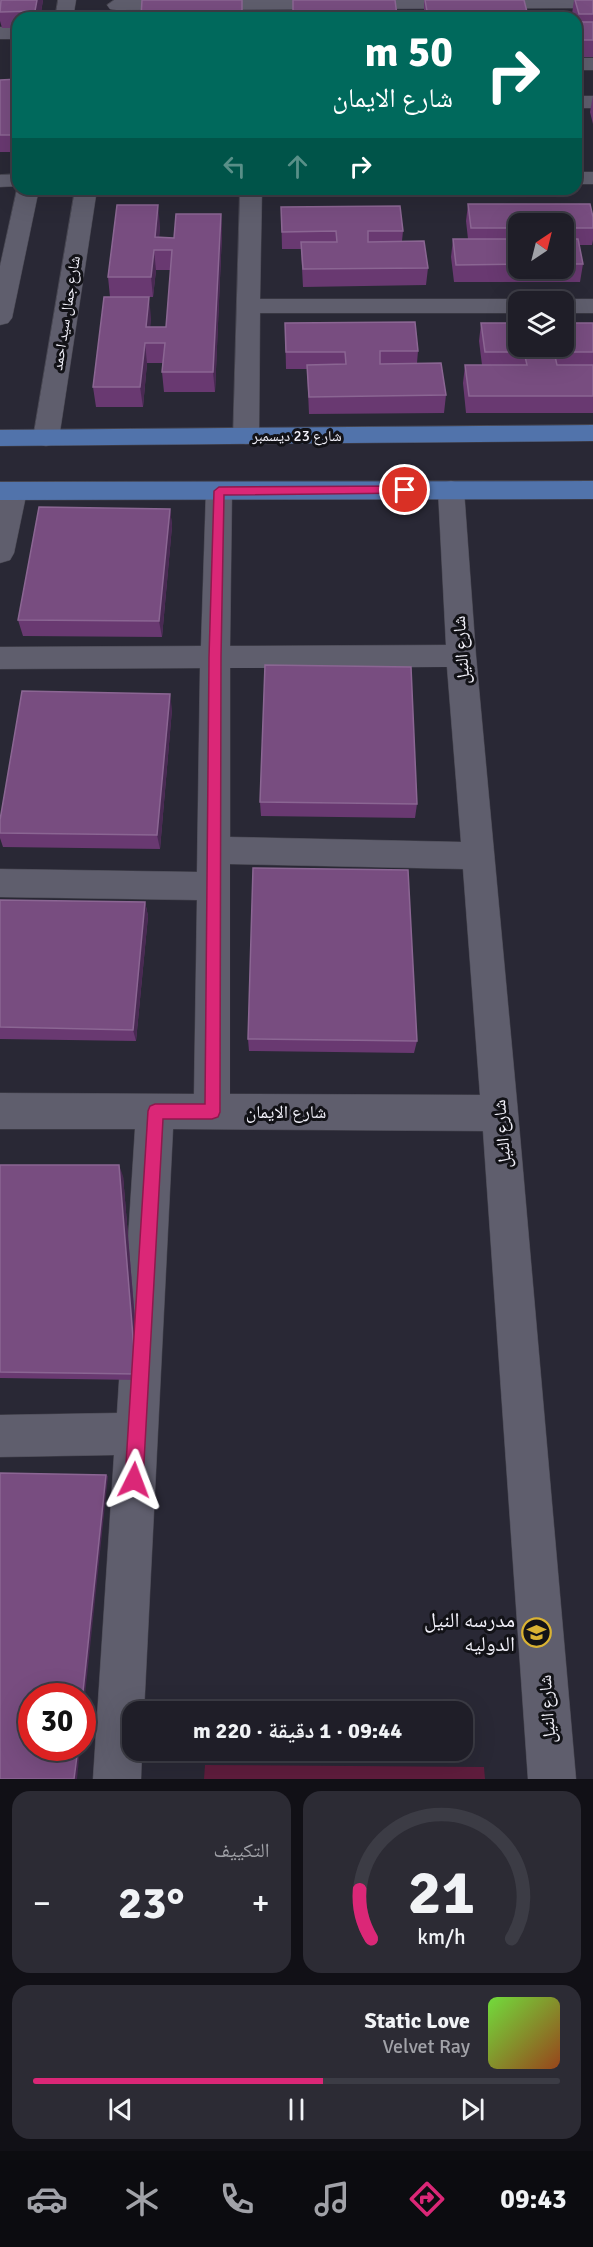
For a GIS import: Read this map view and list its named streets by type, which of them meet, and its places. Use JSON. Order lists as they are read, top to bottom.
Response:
{
  "streets": {
    "main road": ["شارع 23 ديسمبر"],
    "street": ["شارع جمال سيد احمد", "شارع النيل", "شارع الايمان"]
  },
  "crossings": [
    ["شارع جمال سيد احمد", "شارع 23 ديسمبر"],
    ["شارع النيل", "شارع الايمان"]
  ],
  "places": {
    "school or university": ["مدرسه النيل الدوليه"]
  },
  "north": "top right",
  "page": {
    "turn": ["50 m", "شارع الايمان"],
    "limit": "30",
    "trip": "09:44 · 1 دقيقة · 220 m",
    "tile": "التكييف",
    "heat": ["−", "23°", "+"],
    "song": ["Static Love", "Velvet Ray"],
    "tabs": "09:43",
    "gauge": ["21", "km/h"]
  }
}
